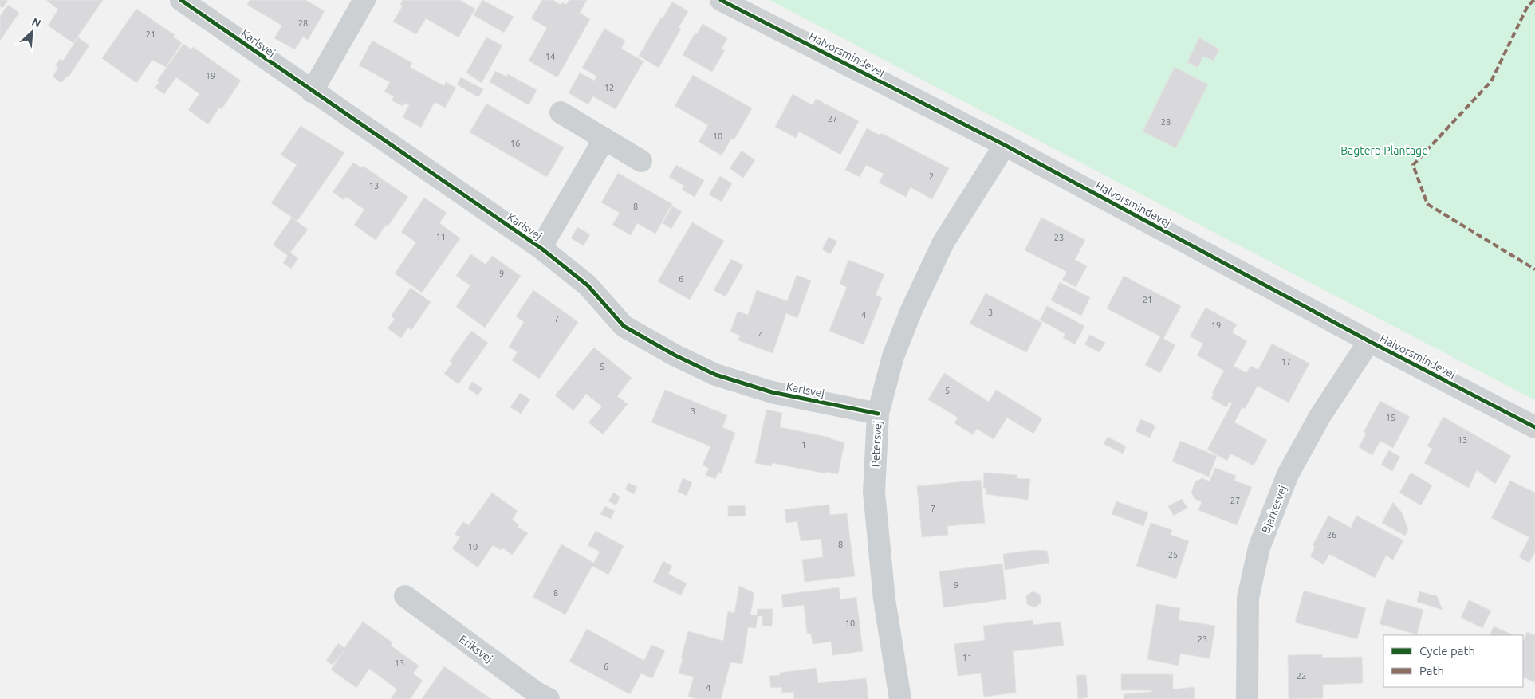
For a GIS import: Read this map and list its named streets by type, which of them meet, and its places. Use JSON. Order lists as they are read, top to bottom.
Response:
{
  "streets": {
    "street": [
      "Karlsvej",
      "Halvorsmindevej",
      "Petersvej",
      "Bjarkesvej",
      "Eriksvej"
    ]
  },
  "crossings": [
    ["Karlsvej", "Petersvej"],
    ["Halvorsmindevej", "Petersvej"],
    ["Halvorsmindevej", "Bjarkesvej"]
  ],
  "parks": ["Bagterp Plantage"],
  "house_numbers": [
    "28",
    "21",
    "14",
    "19",
    "12",
    "27",
    "28",
    "10",
    "16",
    "2",
    "13",
    "8",
    "11",
    "23",
    "9",
    "6",
    "21",
    "3",
    "4",
    "7",
    "19",
    "4",
    "17",
    "5",
    "5",
    "3",
    "15",
    "13",
    "1",
    "27",
    "7",
    "26",
    "8",
    "10",
    "25",
    "9",
    "8",
    "10",
    "23",
    "11",
    "13",
    "6",
    "22",
    "4"
  ],
  "legend": ["Cycle path", "Path"],
  "north": "top right"
}
